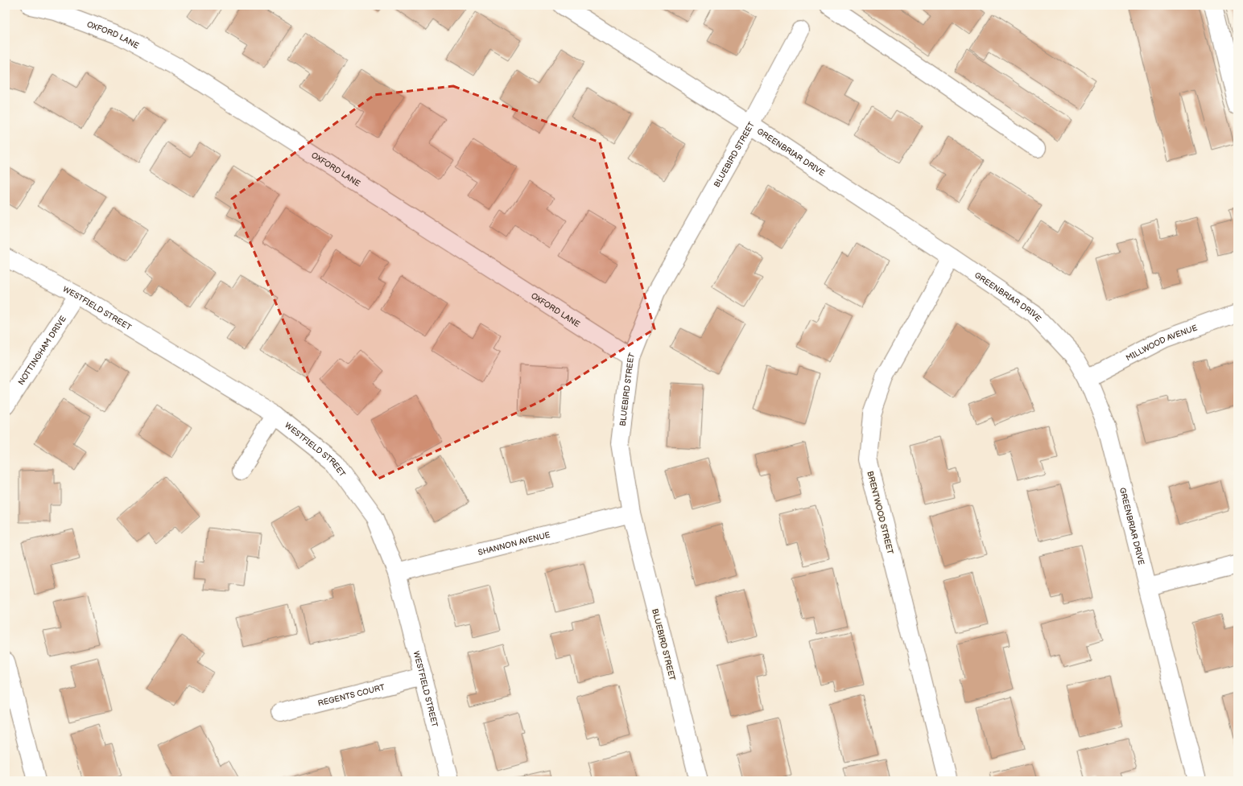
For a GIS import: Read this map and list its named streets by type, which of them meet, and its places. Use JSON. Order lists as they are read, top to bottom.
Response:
{
  "streets": {
    "street": [
      "OXFORD LANE",
      "GREENBRIAR DRIVE",
      "BLUEBIRD STREET",
      "WESTFIELD STREET",
      "MILLWOOD AVENUE",
      "NOTTINGHAM DRIVE",
      "BRENTWOOD STREET",
      "SHANNON AVENUE",
      "REGENTS COURT"
    ]
  },
  "crossings": [
    ["OXFORD LANE", "BLUEBIRD STREET"],
    ["GREENBRIAR DRIVE", "BLUEBIRD STREET"],
    ["GREENBRIAR DRIVE", "MILLWOOD AVENUE"],
    ["GREENBRIAR DRIVE", "BRENTWOOD STREET"],
    ["BLUEBIRD STREET", "SHANNON AVENUE"],
    ["WESTFIELD STREET", "NOTTINGHAM DRIVE"],
    ["WESTFIELD STREET", "SHANNON AVENUE"],
    ["WESTFIELD STREET", "REGENTS COURT"]
  ]
}
